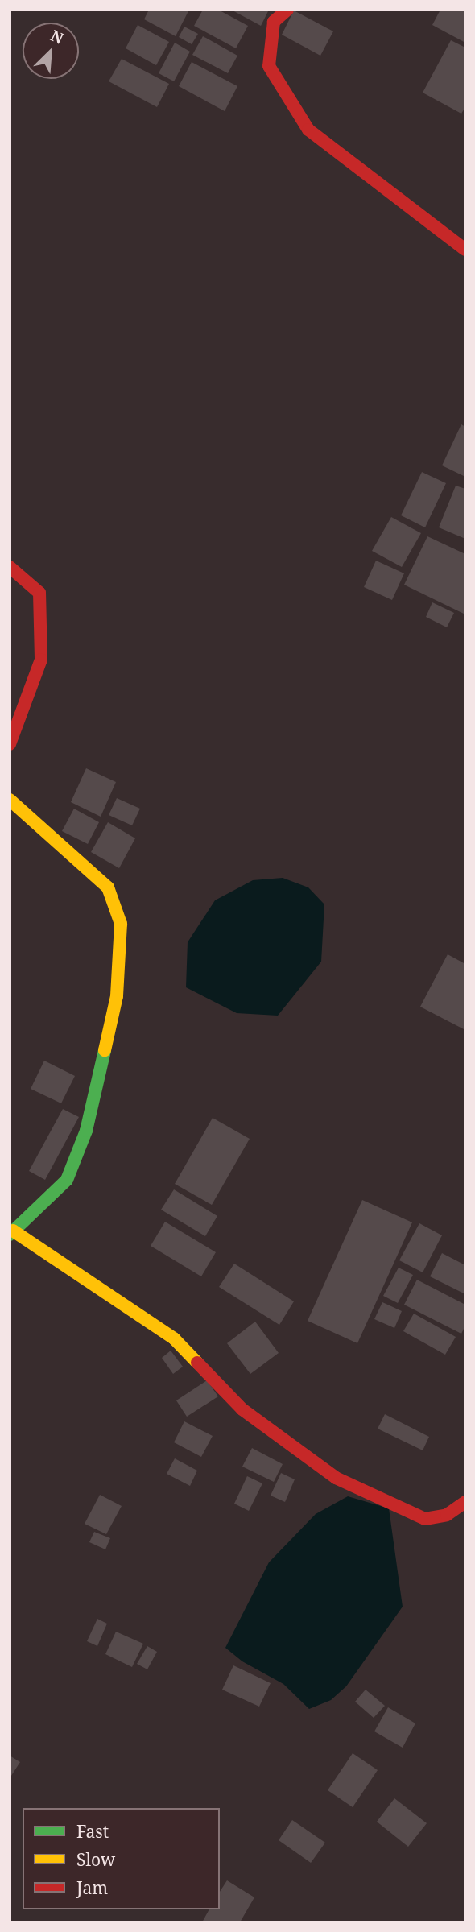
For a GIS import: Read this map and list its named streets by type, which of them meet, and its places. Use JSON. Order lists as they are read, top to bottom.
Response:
{
  "legend": ["Fast", "Slow", "Jam"],
  "north": "top right"
}
